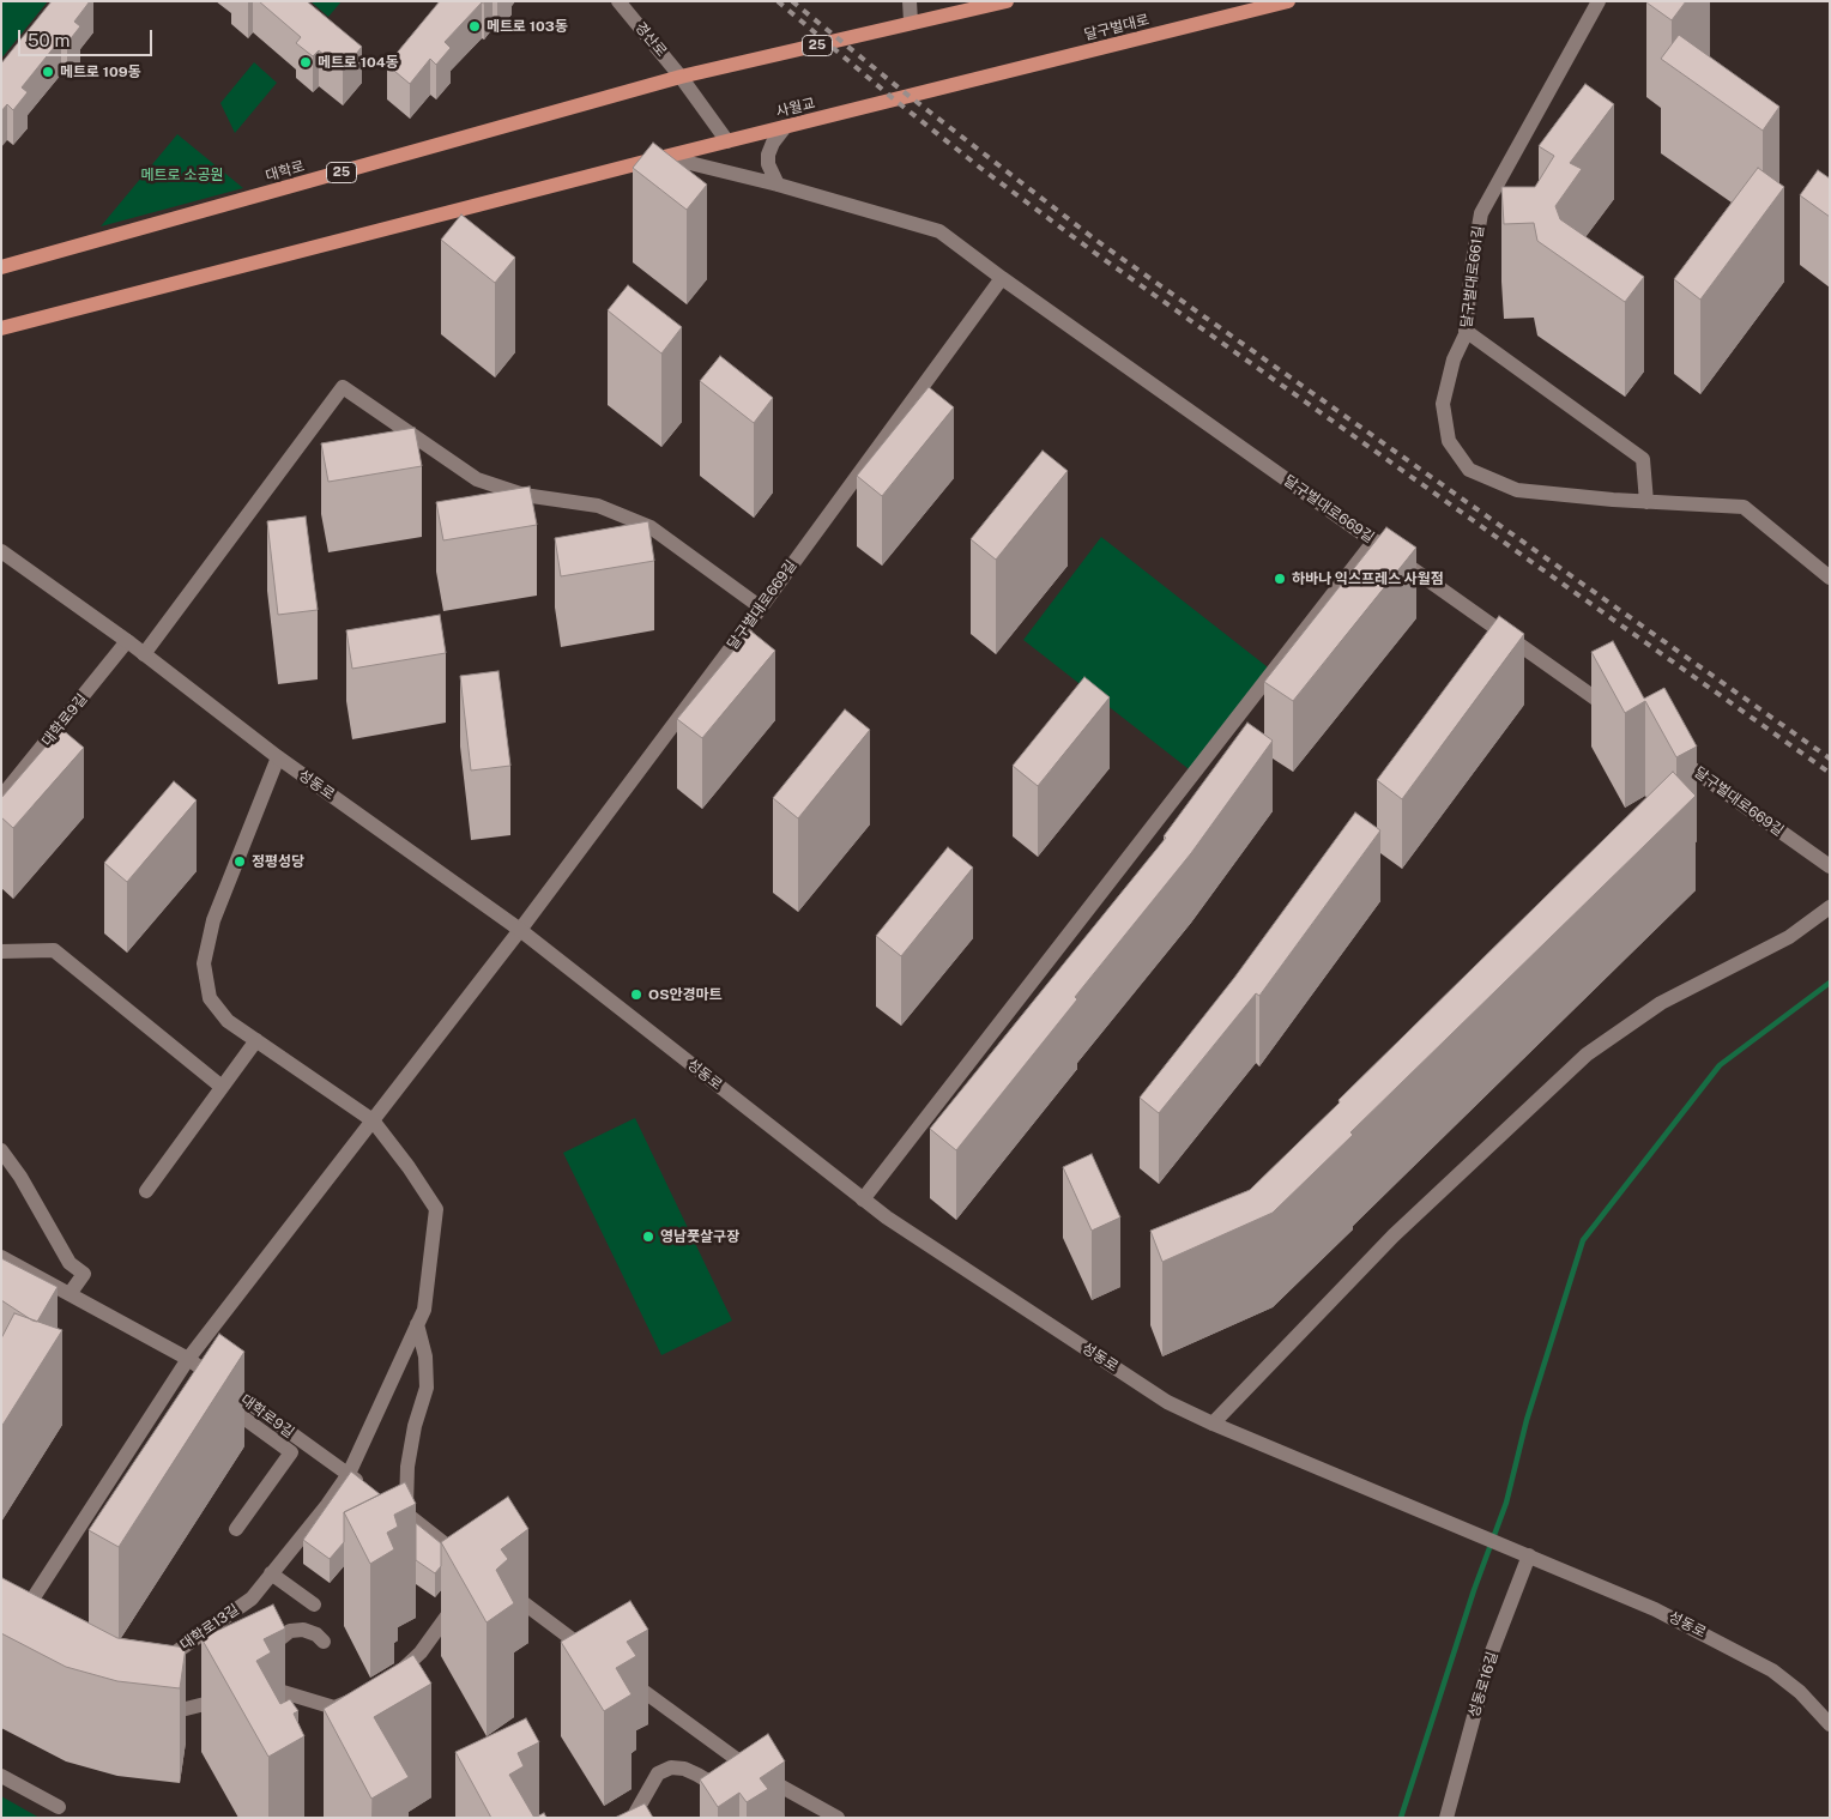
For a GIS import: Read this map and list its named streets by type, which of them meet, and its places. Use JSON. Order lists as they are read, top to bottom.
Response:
{
  "streets": {
    "main road": [
      "달구벌대로",
      "25",
      "사월교",
      "대학로"
    ],
    "street": [
      "경산로",
      "달구벌대로661길",
      "달구벌대로669길",
      "대학로9길",
      "성동로",
      "대학로13길",
      "성동로16길"
    ]
  },
  "crossings": [
    ["달구벌대로", "사월교"],
    ["경산로", "25"],
    ["경산로", "사월교"],
    ["경산로", "대학로"],
    ["25", "대학로"],
    ["사월교", "달구벌대로669길"],
    ["달구벌대로669길", "대학로9길"],
    ["달구벌대로669길", "성동로"],
    ["달구벌대로669길", "대학로13길"],
    ["대학로9길", "성동로"],
    ["대학로9길", "대학로13길"],
    ["성동로", "대학로13길"],
    ["성동로", "성동로16길"]
  ],
  "parks": ["메트로 소공원"],
  "places": [
    "메트로 103동",
    "메트로 104동",
    "메트로 109동",
    "하바나 익스프레스 사월점",
    "정평성당",
    "OS안경마트",
    "영남풋살구장"
  ],
  "scale_bar": "50 m"
}
